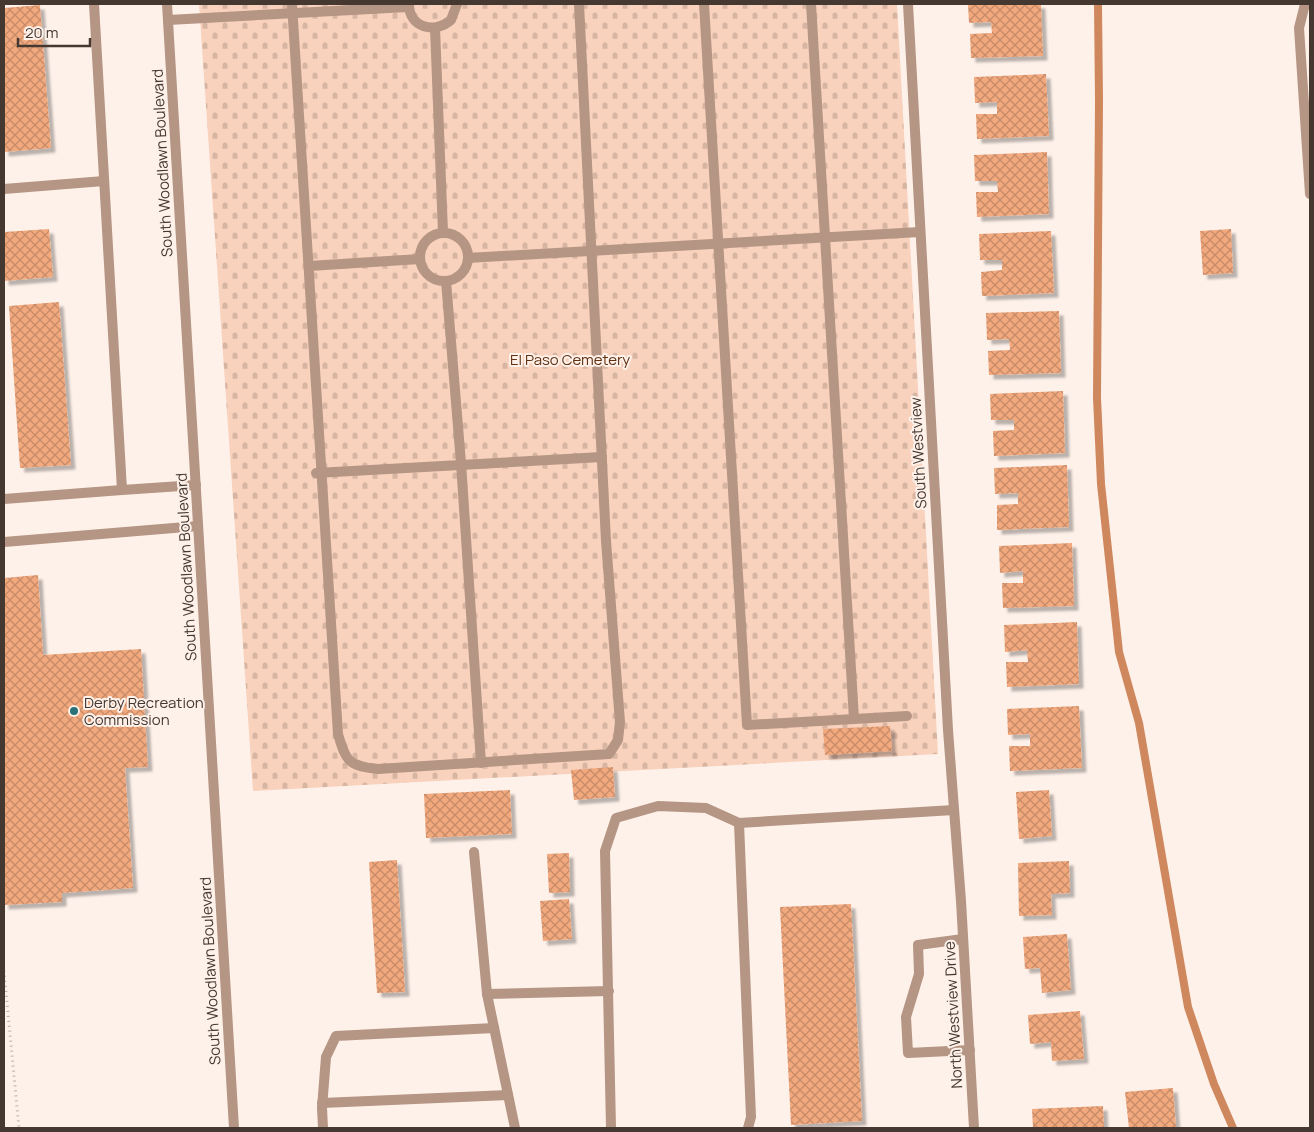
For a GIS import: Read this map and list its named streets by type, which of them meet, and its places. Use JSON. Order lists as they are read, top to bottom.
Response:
{
  "streets": {
    "street": ["South Woodlawn Boulevard", "South Westview", "North Westview Drive"]
  },
  "crossings": [
    ["South Westview", "North Westview Drive"]
  ],
  "parks": ["El Paso Cemetery"],
  "places": ["Derby Recreation Commission"],
  "scale_bar": "20 m"
}
